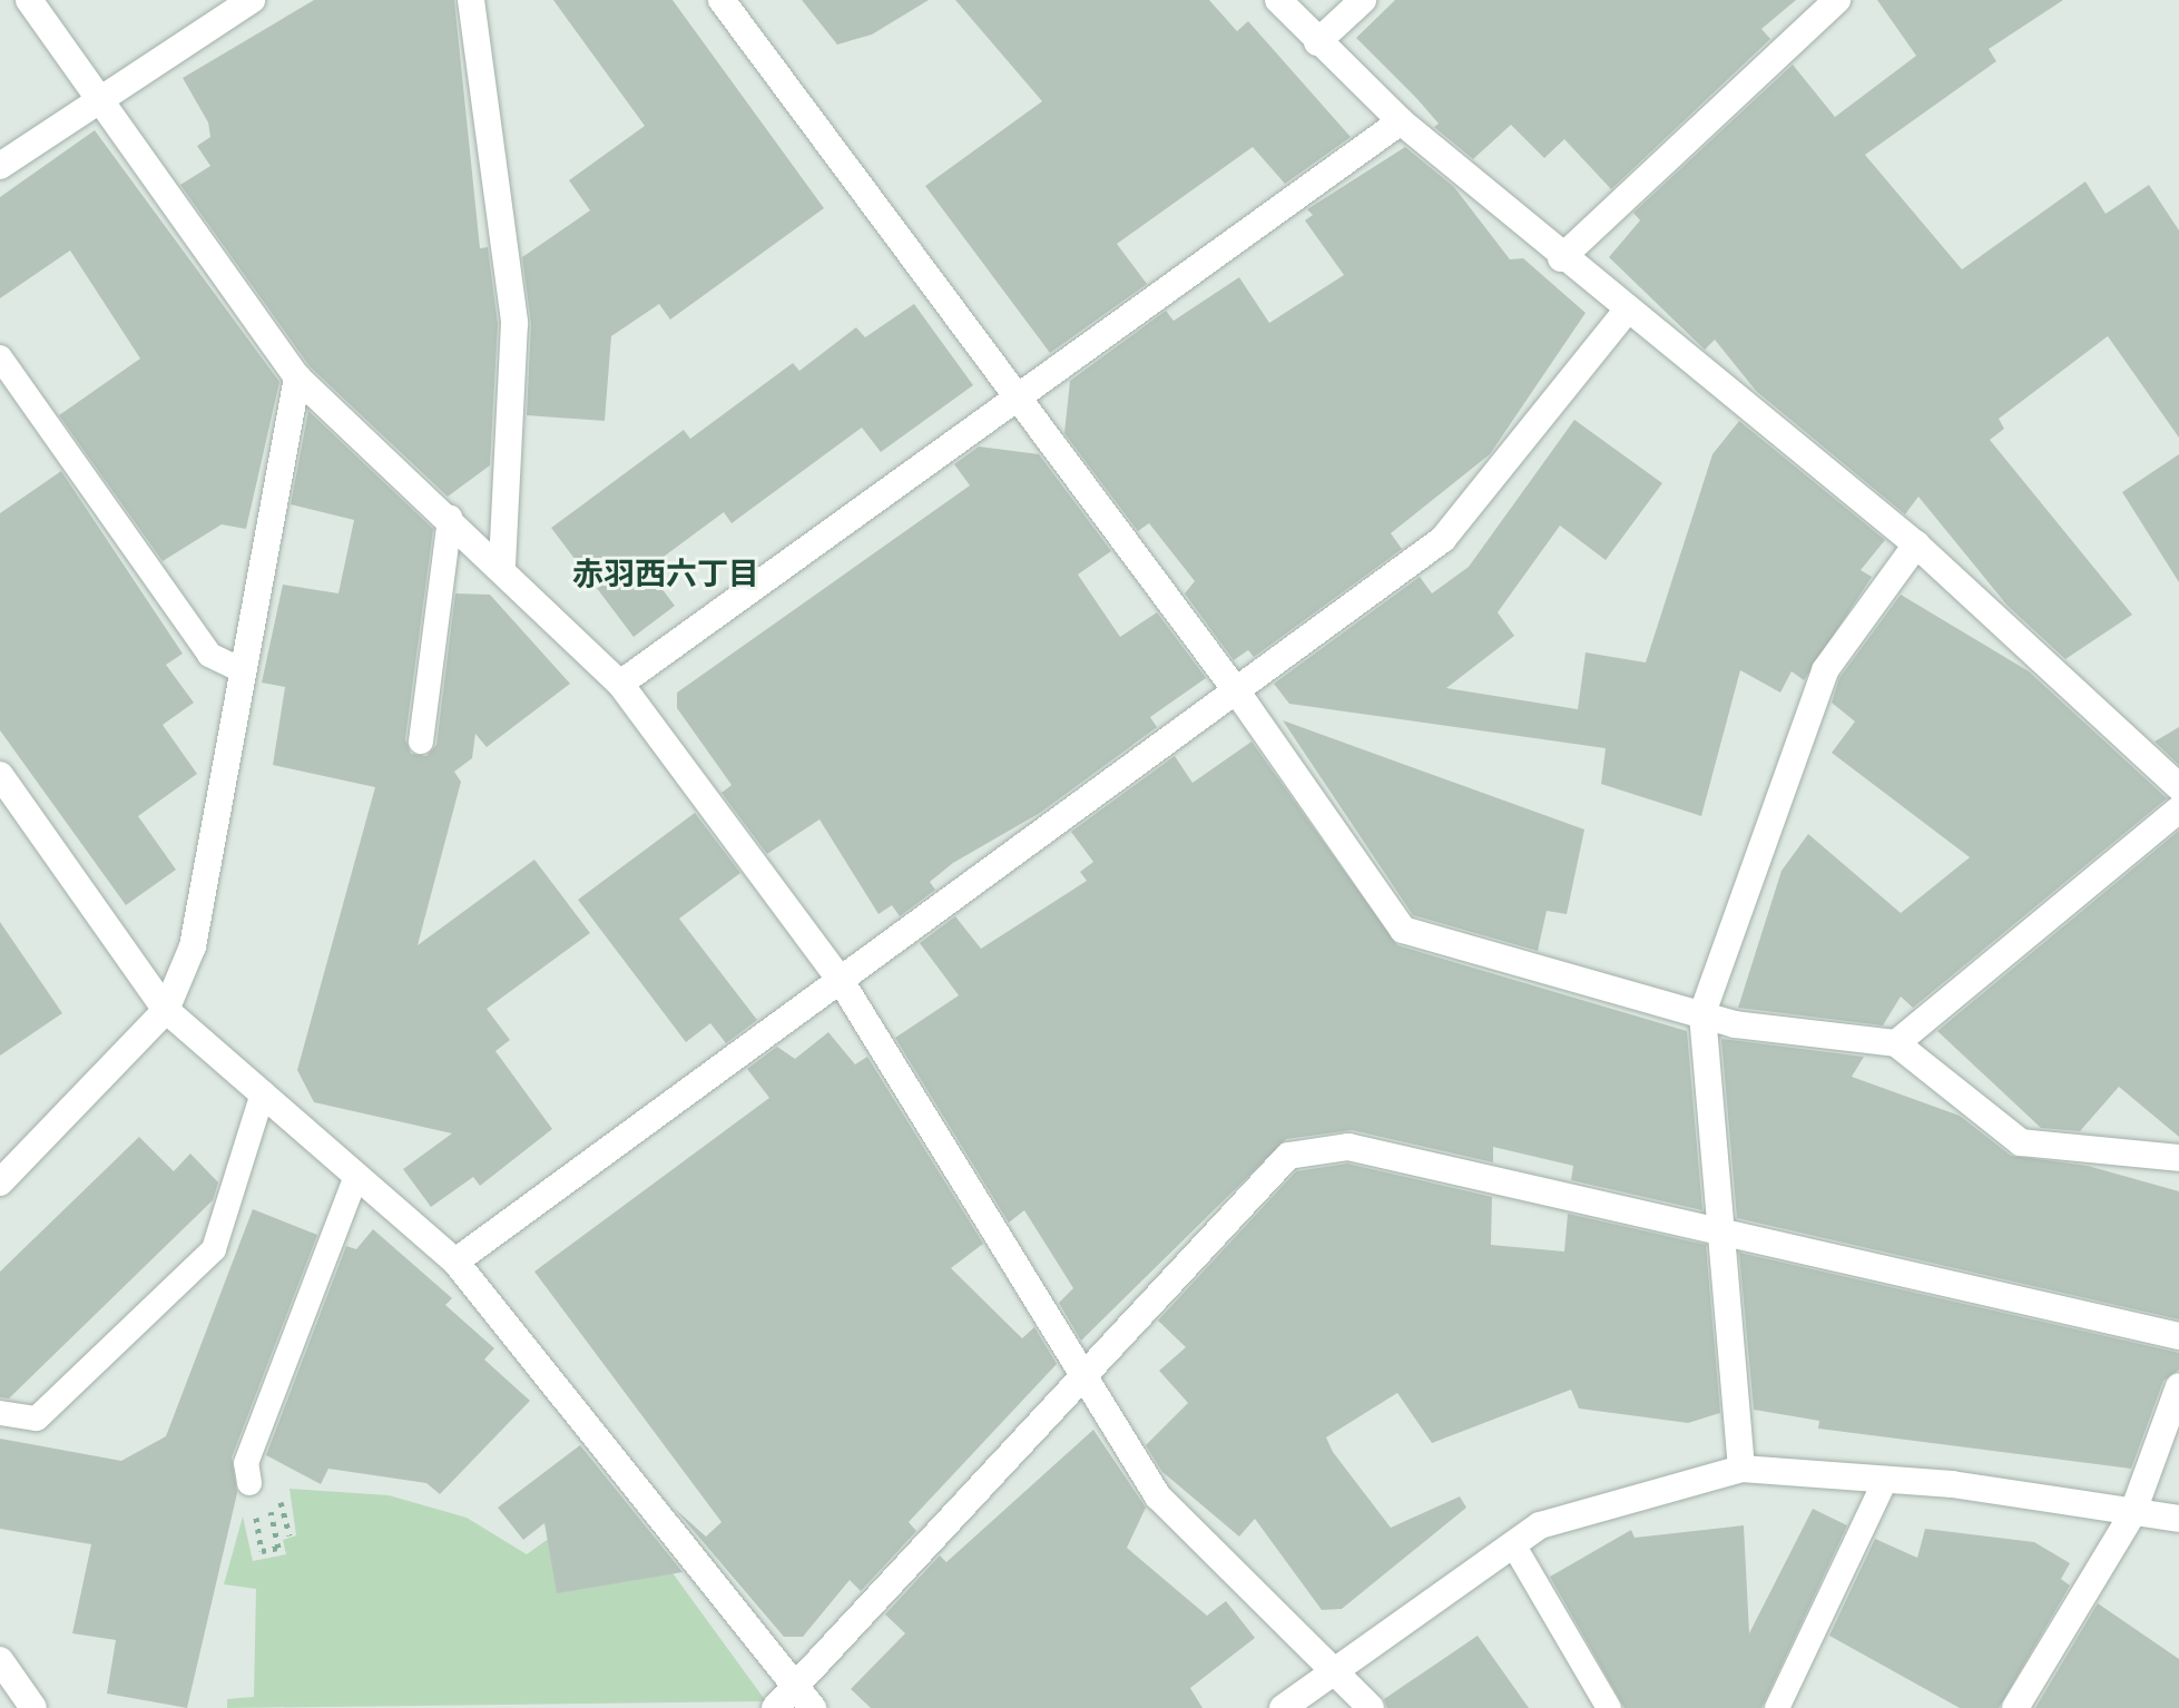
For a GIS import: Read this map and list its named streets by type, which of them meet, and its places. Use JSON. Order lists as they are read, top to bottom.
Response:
{
  "districts": ["赤羽西六丁目"]
}
